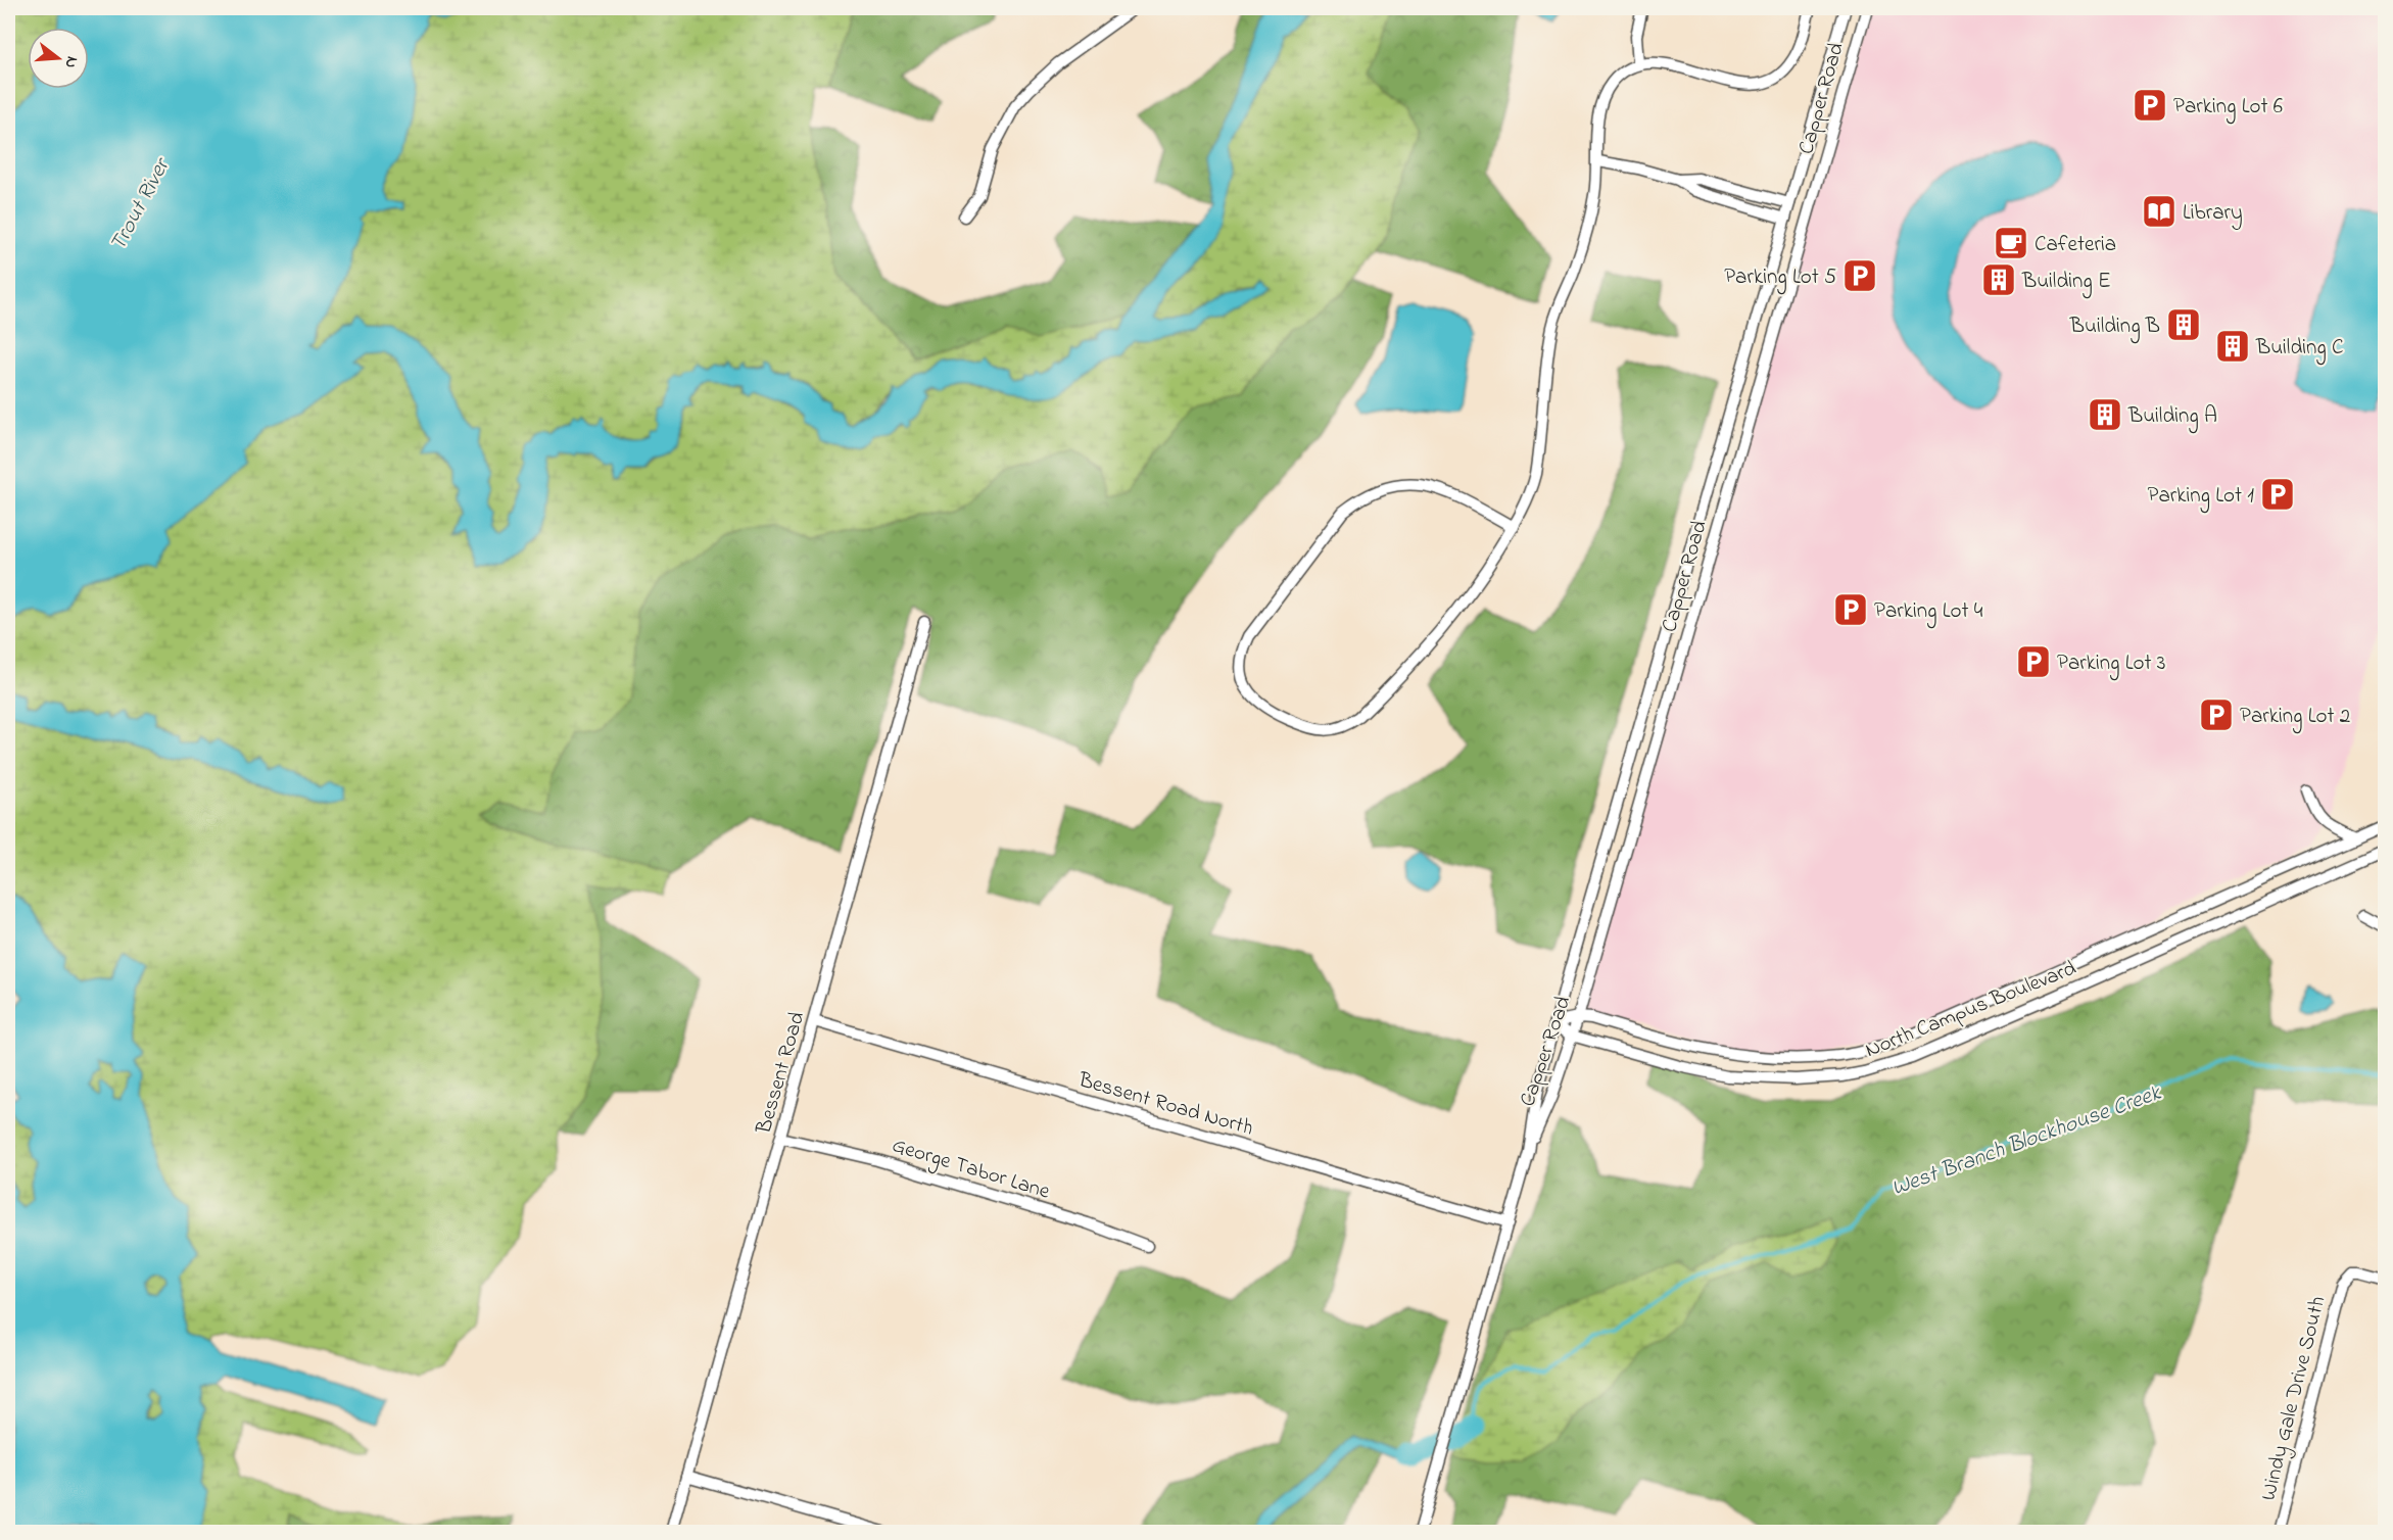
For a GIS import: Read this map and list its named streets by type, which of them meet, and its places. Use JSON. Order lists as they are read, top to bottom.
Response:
{
  "streets": {
    "street": [
      "Capper Road",
      "North Campus Boulevard",
      "Bessent Road",
      "Bessent Road North",
      "George Tabor Lane",
      "Windy Gale Drive South"
    ]
  },
  "crossings": [
    ["Capper Road", "North Campus Boulevard"],
    ["Capper Road", "Bessent Road North"],
    ["Bessent Road", "Bessent Road North"],
    ["Bessent Road", "George Tabor Lane"]
  ],
  "water": ["Trout River", "West Branch Blockhouse Creek"],
  "places": {
    "parking": [
      "Parking Lot 6",
      "Parking Lot 5",
      "Parking Lot 1",
      "Parking Lot 4",
      "Parking Lot 3",
      "Parking Lot 2"
    ],
    "library": ["Library"],
    "cafe": ["Cafeteria"],
    "building": [
      "Building E",
      "Building B",
      "Building C",
      "Building A"
    ]
  },
  "north": "right"
}
